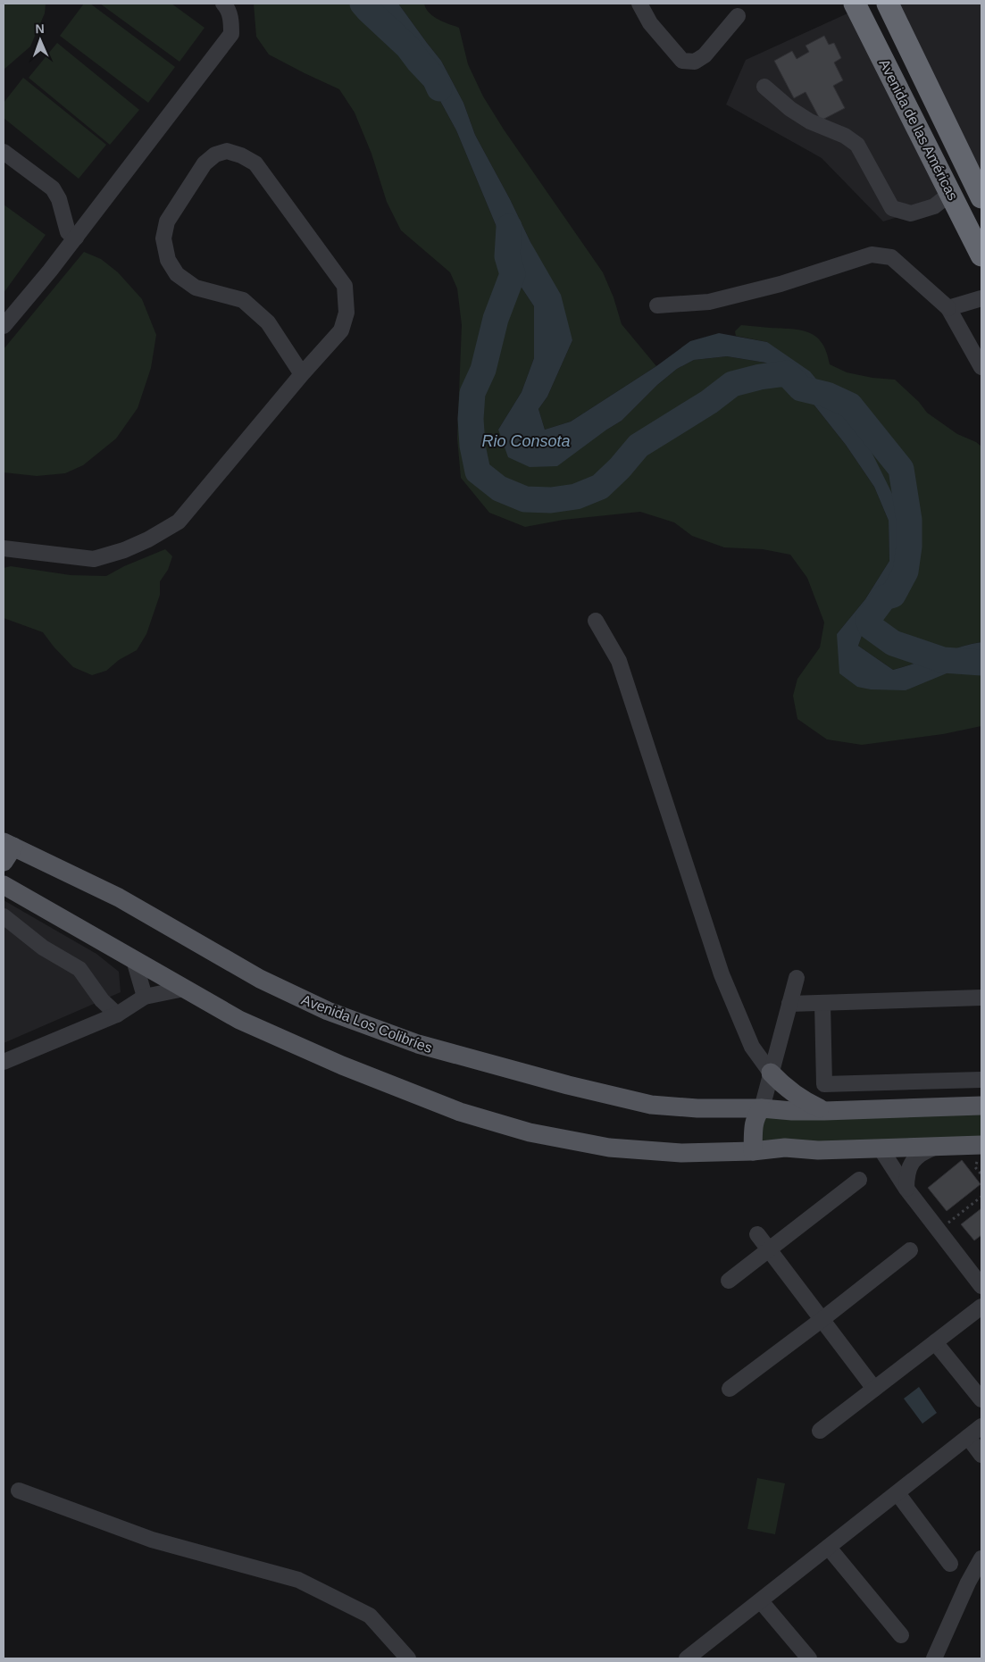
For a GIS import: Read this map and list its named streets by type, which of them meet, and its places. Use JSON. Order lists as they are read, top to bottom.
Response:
{
  "streets": {
    "highway": ["Avenida de las Américas"],
    "main road": ["Avenida Los Colibríes"]
  },
  "water": ["Rio Consota"],
  "north": "top"
}
